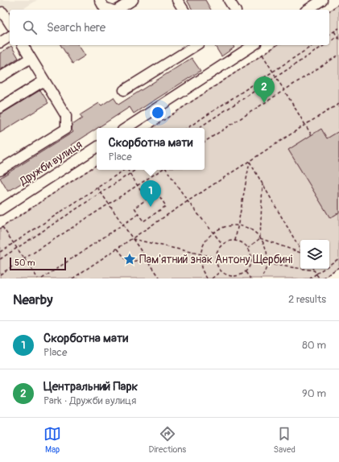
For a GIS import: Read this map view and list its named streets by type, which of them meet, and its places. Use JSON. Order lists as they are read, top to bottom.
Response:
{
  "streets": {
    "street": ["Дружби вулиця"]
  },
  "places": {
    "place": ["Пам'ятний знак Антону Щербині"]
  },
  "scale_bar": "50 m",
  "page": {
    "search": "Search here",
    "pins": ["2", "1"],
    "popup": ["Скорботна мати", "Place"],
    "scale": "50 m",
    "heading": ["Nearby", "2 results"],
    "list": [
      {
        "mark": "1",
        "name": "Скорботна мати",
        "note": "Place",
        "value": "80 m"
      },
      {
        "mark": "2",
        "name": "Центральний Парк",
        "note": "Park · Дружби вулиця",
        "value": "90 m"
      }
    ],
    "nav": ["Map", "Directions", "Saved"]
  }
}
